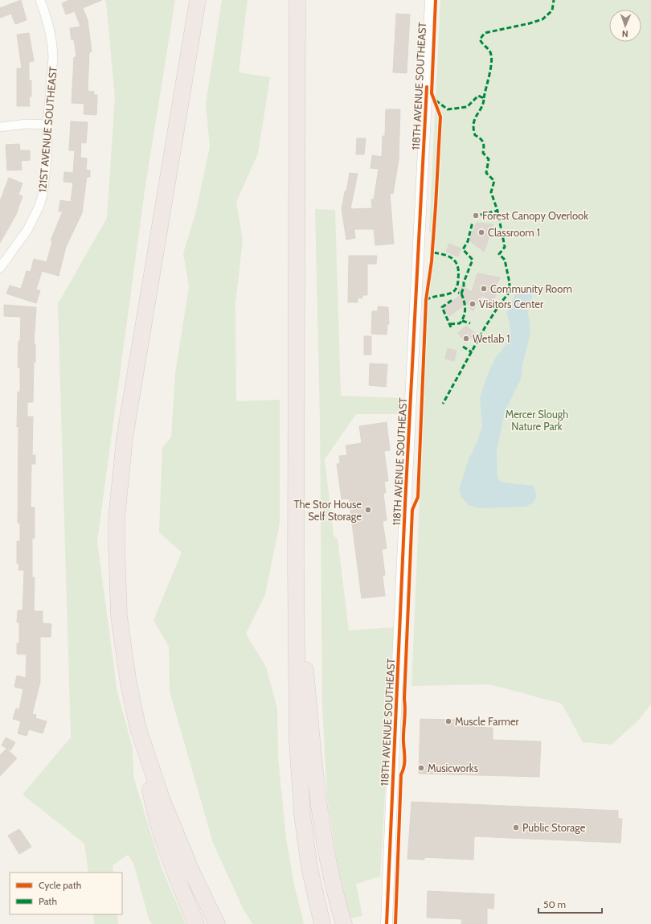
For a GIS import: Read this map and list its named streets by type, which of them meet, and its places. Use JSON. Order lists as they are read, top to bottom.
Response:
{
  "streets": {
    "street": ["118TH AVENUE SOUTHEAST", "121ST AVENUE SOUTHEAST"]
  },
  "parks": ["Mercer Slough Nature Park"],
  "places": [
    "Forest Canopy Overlook",
    "Classroom 1",
    "Community Room",
    "Visitors Center",
    "Wetlab 1",
    "The Stor House Self Storage",
    "Muscle Farmer",
    "Musicworks",
    "Public Storage"
  ],
  "legend": ["Cycle path", "Path"],
  "scale_bar": "50 m",
  "north": "bottom"
}
